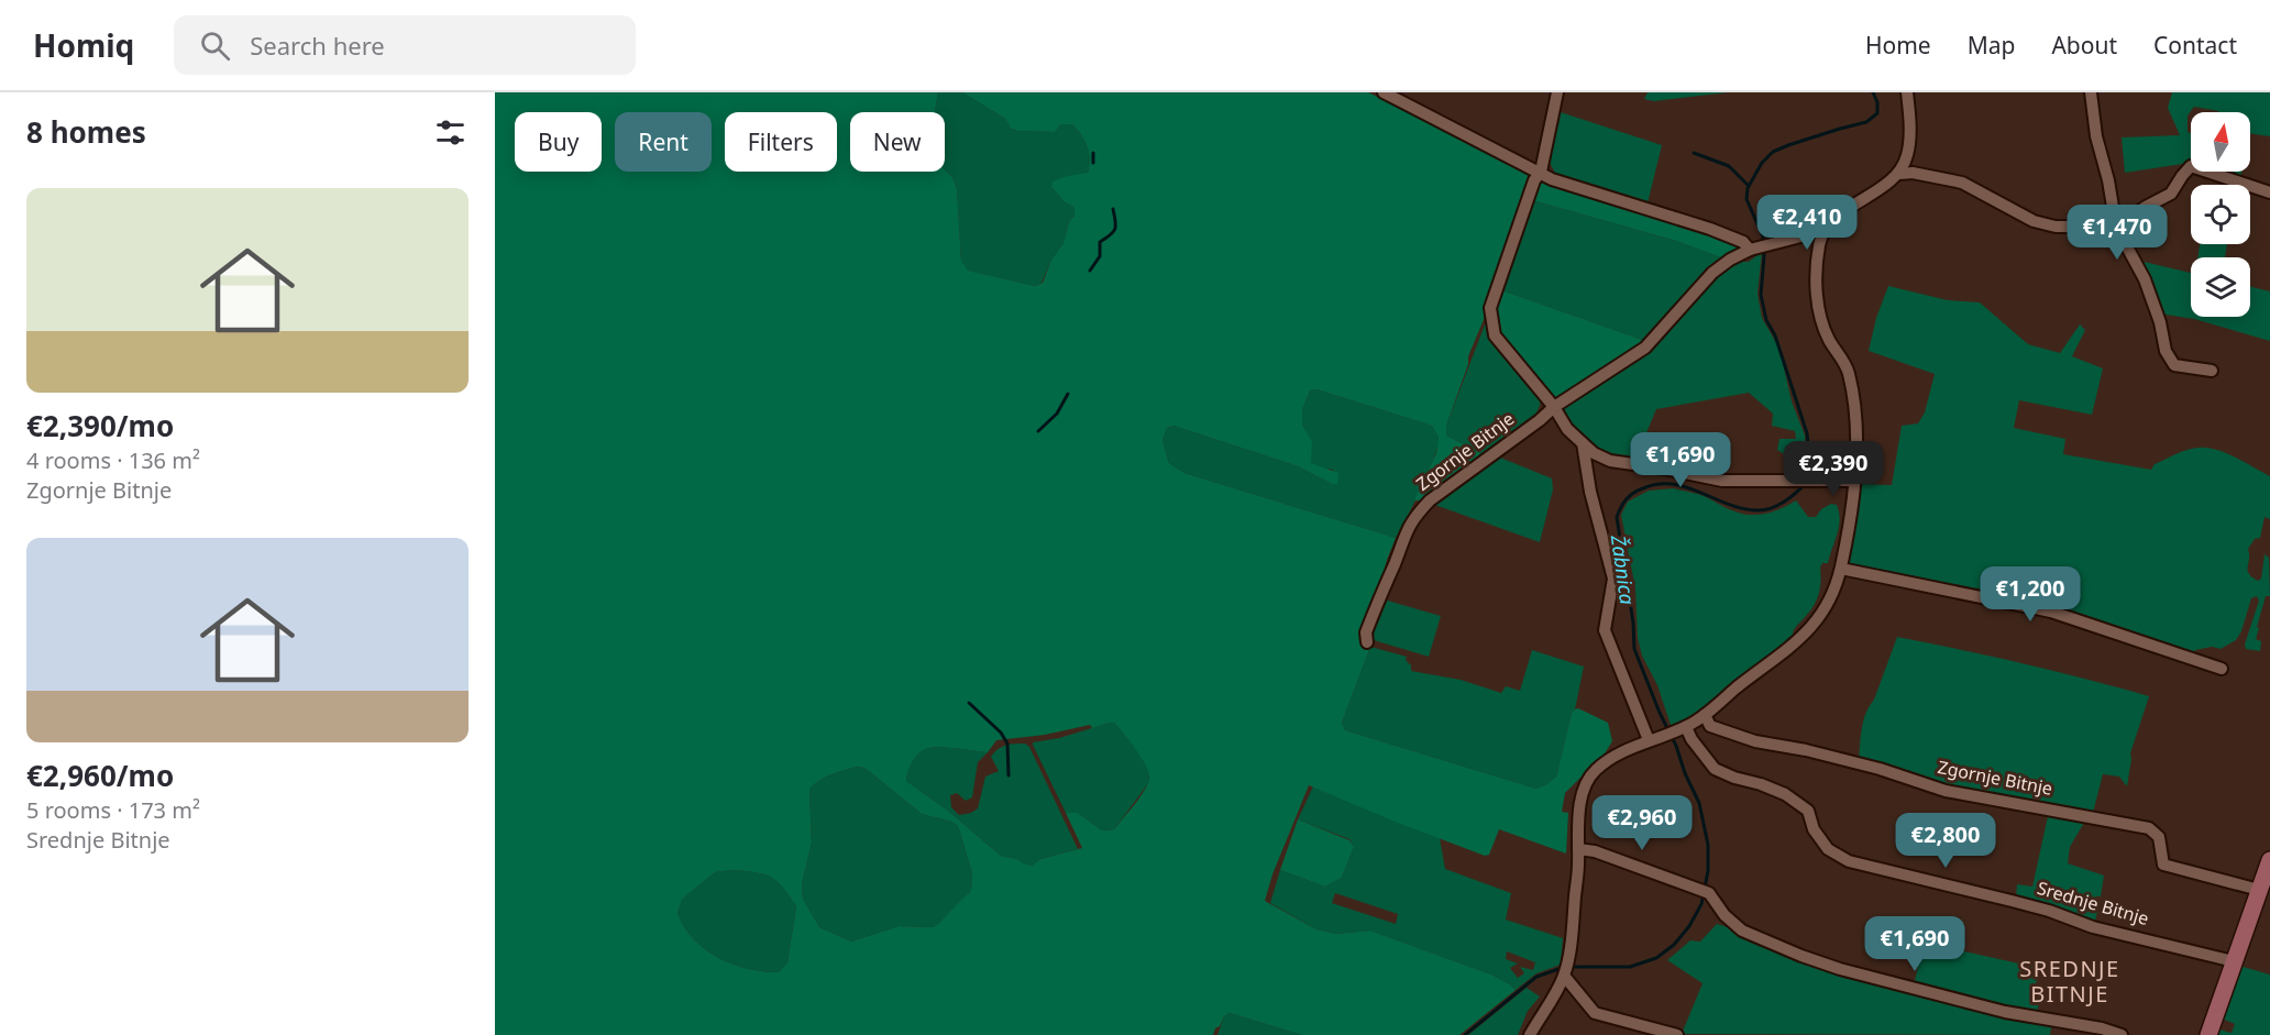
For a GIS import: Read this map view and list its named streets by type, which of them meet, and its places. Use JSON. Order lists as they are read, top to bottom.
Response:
{
  "streets": {
    "street": ["Zgornje Bitnje", "Srednje Bitnje"]
  },
  "districts": ["SREDNJE BITNJE"],
  "water": ["Žabnica"],
  "north": "top",
  "page": {
    "header": "Homiq",
    "search": "Search here",
    "nav": [
      "Home",
      "Map",
      "About",
      "Contact"
    ],
    "heading": "8 homes",
    "chip": [
      "Buy",
      "Rent",
      "Filters",
      "New"
    ],
    "list": [
      {
        "name": "€2,390/mo",
        "note": "4 rooms · 136 m² · Zgornje Bitnje"
      },
      {
        "name": "€2,960/mo",
        "note": "5 rooms · 173 m² · Srednje Bitnje"
      }
    ],
    "price": [
      "€2,410",
      "€1,470",
      "€1,690",
      "€2,390",
      "€1,200",
      "€2,960",
      "€2,800",
      "€1,690"
    ]
  }
}
